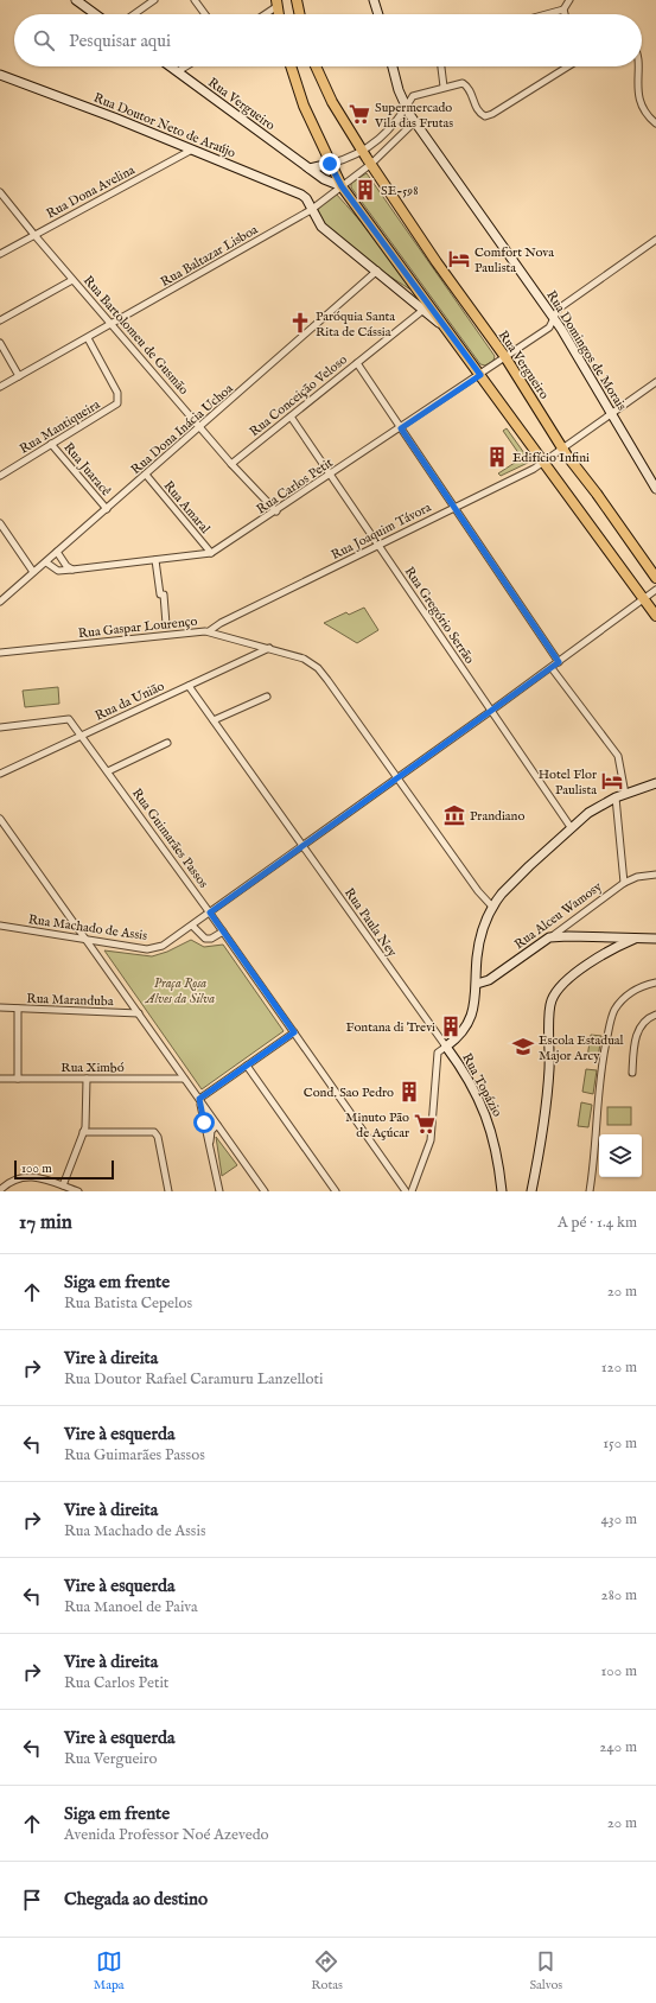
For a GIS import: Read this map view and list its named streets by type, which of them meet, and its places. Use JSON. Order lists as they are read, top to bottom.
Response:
{
  "streets": {
    "main road": ["Rua Vergueiro"],
    "street": [
      "Rua Doutor Neto de Araújo",
      "Rua Dona Avelina",
      "Rua Baltazar Lisboa",
      "Rua Bartolomeu de Gusmão",
      "Rua Domingos de Morais",
      "Rua Conceição Veloso",
      "Rua Mantiqueira",
      "Rua Dona Inácia Uchoa",
      "Rua Juaracê",
      "Rua Carlos Petit",
      "Rua Amaral",
      "Rua Joaquim Távora",
      "Rua Gregório Serrão",
      "Rua Gaspar Lourenço",
      "Rua da União",
      "Rua Guimarães Passos",
      "Rua Alceu Wamosy",
      "Rua Paula Ney",
      "Rua Machado de Assis",
      "Rua Maranduba",
      "Rua Ximbó",
      "Rua Topázio"
    ]
  },
  "crossings": [
    ["Rua Vergueiro", "Rua Baltazar Lisboa"],
    ["Rua Vergueiro", "Rua Carlos Petit"],
    ["Rua Vergueiro", "Rua Joaquim Távora"],
    ["Rua Doutor Neto de Araújo", "Rua Dona Avelina"],
    ["Rua Doutor Neto de Araújo", "Rua Baltazar Lisboa"],
    ["Rua Doutor Neto de Araújo", "Rua Dona Inácia Uchoa"],
    ["Rua Dona Avelina", "Rua Bartolomeu de Gusmão"],
    ["Rua Baltazar Lisboa", "Rua Bartolomeu de Gusmão"],
    ["Rua Baltazar Lisboa", "Rua Domingos de Morais"],
    ["Rua Baltazar Lisboa", "Rua Mantiqueira"],
    ["Rua Bartolomeu de Gusmão", "Rua Conceição Veloso"],
    ["Rua Bartolomeu de Gusmão", "Rua Dona Inácia Uchoa"],
    ["Rua Bartolomeu de Gusmão", "Rua Carlos Petit"],
    ["Rua Domingos de Morais", "Rua Carlos Petit"],
    ["Rua Domingos de Morais", "Rua Joaquim Távora"],
    ["Rua Conceição Veloso", "Rua Gregório Serrão"],
    ["Rua Mantiqueira", "Rua Juaracê"],
    ["Rua Dona Inácia Uchoa", "Rua Juaracê"],
    ["Rua Dona Inácia Uchoa", "Rua Carlos Petit"],
    ["Rua Dona Inácia Uchoa", "Rua Amaral"],
    ["Rua Carlos Petit", "Rua Amaral"],
    ["Rua Carlos Petit", "Rua Gregório Serrão"],
    ["Rua Joaquim Távora", "Rua Gregório Serrão"],
    ["Rua Joaquim Távora", "Rua Gaspar Lourenço"],
    ["Rua Gregório Serrão", "Rua Machado de Assis"],
    ["Rua Gaspar Lourenço", "Rua da União"],
    ["Rua Gaspar Lourenço", "Rua Machado de Assis"],
    ["Rua da União", "Rua Guimarães Passos"],
    ["Rua da União", "Rua Paula Ney"],
    ["Rua Guimarães Passos", "Rua Machado de Assis"],
    ["Rua Paula Ney", "Rua Machado de Assis"],
    ["Rua Paula Ney", "Rua Topázio"]
  ],
  "parks": ["Praça Rosa Alves da Silva"],
  "places": {
    "supermarket": ["Supermercado Vila das Frutas", "Minuto Pão de Açúcar"],
    "building": [
      "SE-598",
      "Edifício Infini",
      "Fontana di Trevi",
      "Cond. Sao Pedro"
    ],
    "hotel": ["Comfort Nova Paulista", "Hotel Flor Paulista"],
    "church": ["Paróquia Santa Rita de Cássia"],
    "museum": ["Prandiano"],
    "school or university": ["Escola Estadual Major Arcy"]
  },
  "scale_bar": "100 m",
  "page": {
    "search": "Pesquisar aqui",
    "scale": "100 m",
    "heading": ["17 min", "A pé · 1.4 km"],
    "list": [
      ["Siga em frente", "Rua Batista Cepelos", "20 m"],
      ["Vire à direita", "Rua Doutor Rafael Caramuru Lanzelloti", "120 m"],
      ["Vire à esquerda", "Rua Guimarães Passos", "150 m"],
      ["Vire à direita", "Rua Machado de Assis", "430 m"],
      ["Vire à esquerda", "Rua Manoel de Paiva", "280 m"],
      ["Vire à direita", "Rua Carlos Petit", "100 m"],
      ["Vire à esquerda", "Rua Vergueiro", "240 m"],
      ["Siga em frente", "Avenida Professor Noé Azevedo", "20 m"],
      "Chegada ao destino"
    ],
    "nav": ["Mapa", "Rotas", "Salvos"]
  }
}
